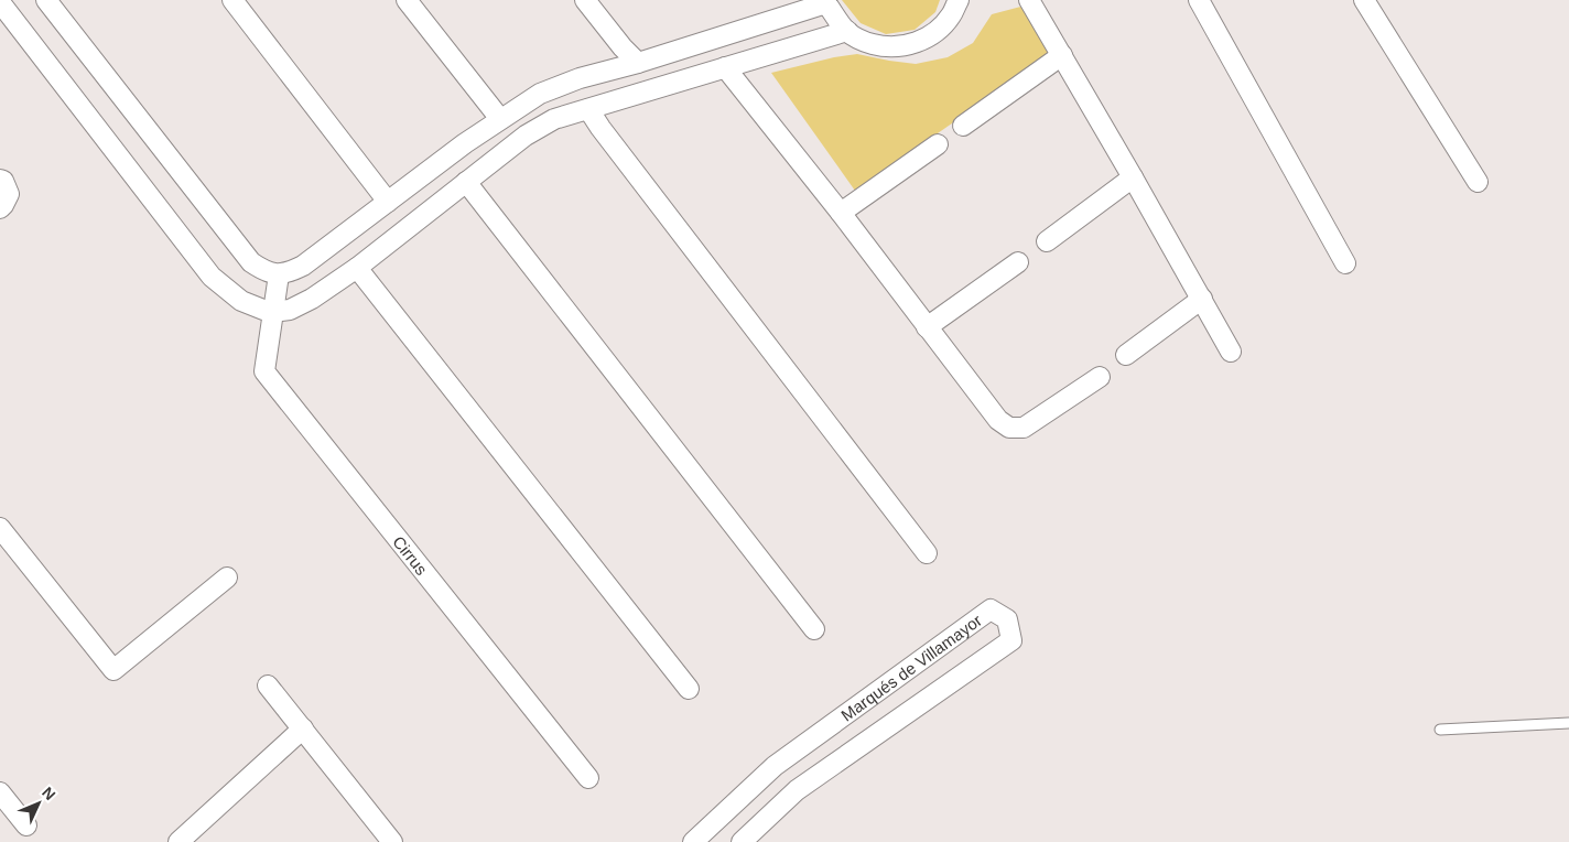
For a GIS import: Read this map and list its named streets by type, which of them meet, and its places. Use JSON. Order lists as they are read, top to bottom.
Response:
{
  "streets": {
    "street": ["Cirrus", "Marqués de Villamayor"]
  },
  "north": "top right"
}
